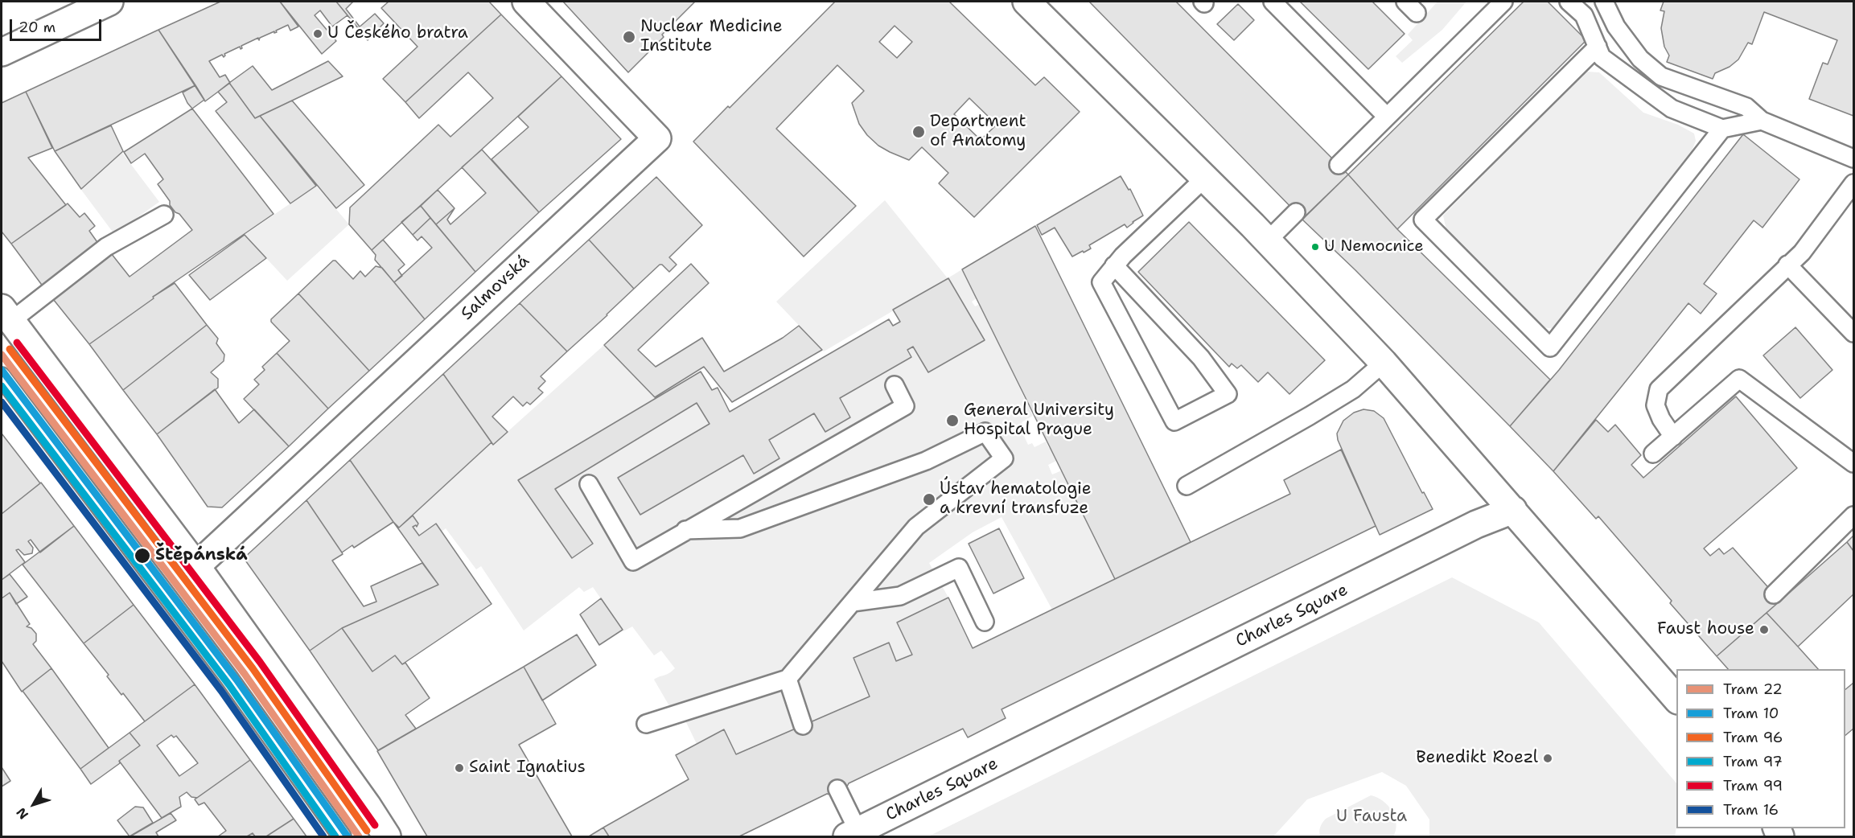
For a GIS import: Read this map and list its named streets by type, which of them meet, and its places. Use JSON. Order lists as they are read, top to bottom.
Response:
{
  "streets": {
    "street": ["Salmovská", "Charles Square"]
  },
  "parks": ["U Fausta"],
  "places": [
    "U Českého bratra",
    "Nuclear Medicine Institute",
    "Department of Anatomy",
    "U Nemocnice",
    "General University Hospital Prague",
    "Ústav hematologie a krevní transfuze",
    "Štěpánská",
    "Faust house",
    "Benedikt Roezl",
    "Saint Ignatius"
  ],
  "lines": [
    "tram line 99",
    "tram line 96",
    "tram line 22",
    "tram line 10",
    "tram line 97",
    "tram line 16"
  ],
  "legend": [
    "Tram 22",
    "Tram 10",
    "Tram 96",
    "Tram 97",
    "Tram 99",
    "Tram 16"
  ],
  "scale_bar": "20 m",
  "north": "bottom left"
}
